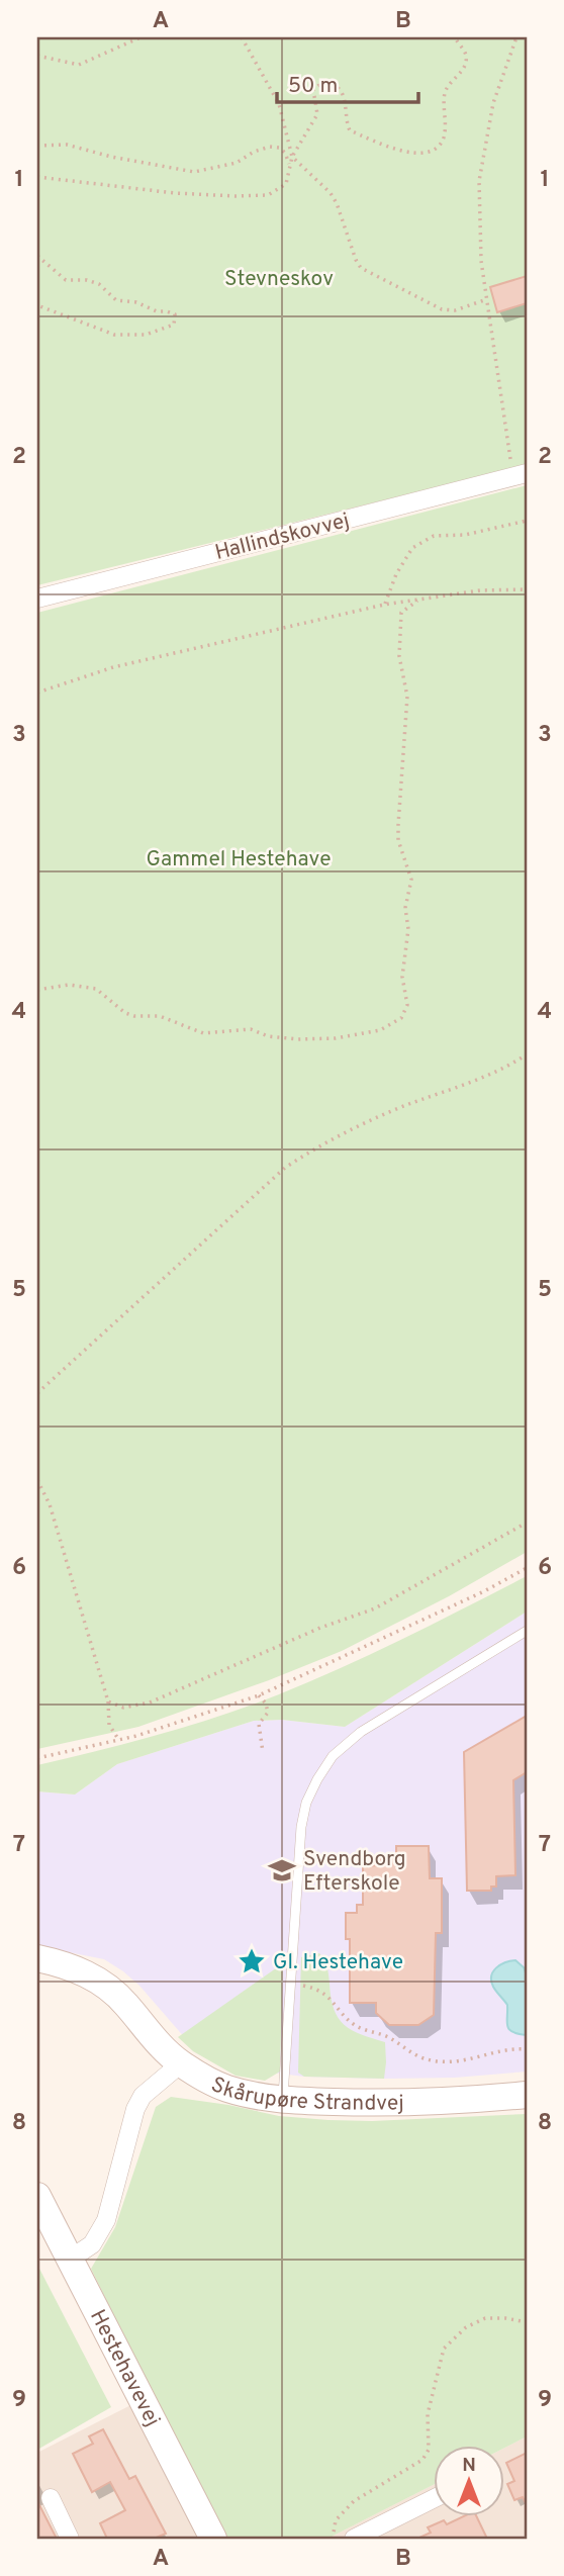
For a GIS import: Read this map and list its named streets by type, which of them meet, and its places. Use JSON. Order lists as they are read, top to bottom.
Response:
{
  "streets": {
    "street": ["Hallindskovvej", "Skårupøre Strandvej", "Hestehavevej"]
  },
  "parks": ["Stevneskov", "Gammel Hestehave"],
  "places": {
    "school or university": ["Svendborg Efterskole"],
    "place": ["Gl. Hestehave"]
  },
  "scale_bar": "50 m",
  "north": "top",
  "grid": {
    "columns": ["A", "B"],
    "rows": [
      "1",
      "2",
      "3",
      "4",
      "5",
      "6",
      "7",
      "8",
      "9"
    ]
  }
}
